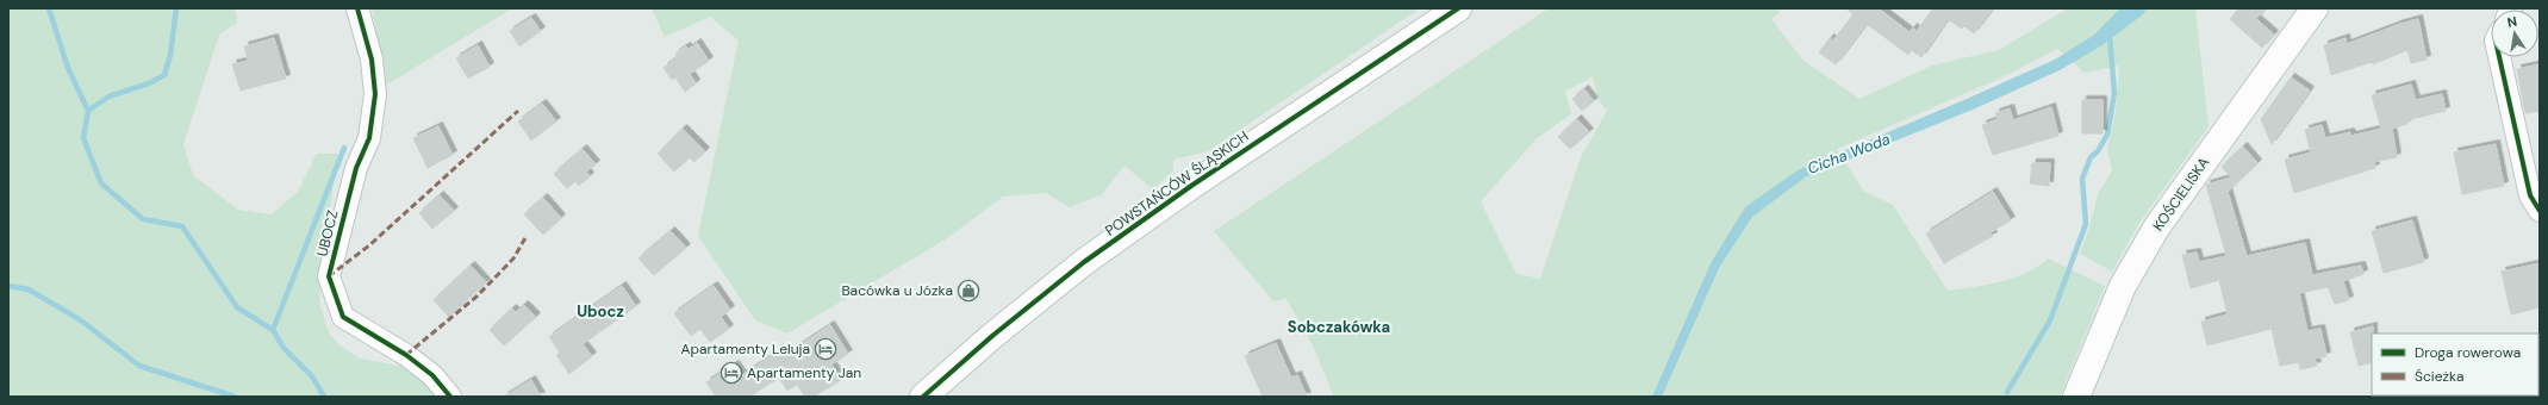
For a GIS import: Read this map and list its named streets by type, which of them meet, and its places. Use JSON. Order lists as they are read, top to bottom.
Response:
{
  "streets": {
    "street": ["POWSTAŃCÓW ŚLĄSKICH", "KOŚCIELISKA", "UBOCZ"]
  },
  "districts": ["Ubocz", "Sobczakówka"],
  "water": ["Cicha Woda"],
  "places": {
    "shop": ["Bacówka u Józka"],
    "hotel": ["Apartamenty Leluja", "Apartamenty Jan"]
  },
  "legend": ["Droga rowerowa", "Ścieżka"],
  "north": "top"
}
